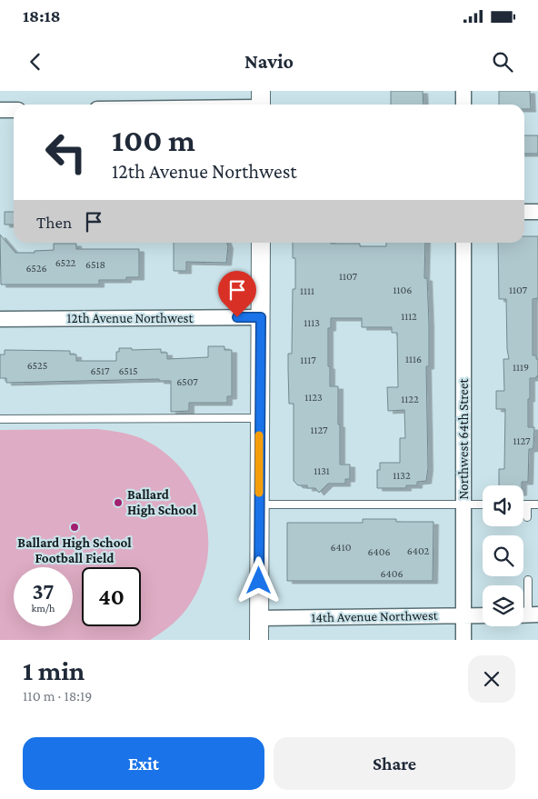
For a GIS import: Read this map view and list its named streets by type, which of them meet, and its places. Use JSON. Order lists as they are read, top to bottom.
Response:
{
  "streets": {
    "street": ["12th Avenue Northwest", "Northwest 64th Street", "14th Avenue Northwest"]
  },
  "crossings": [
    ["Northwest 64th Street", "14th Avenue Northwest"]
  ],
  "places": ["Ballard High School", "Ballard High School Football Field"],
  "house_numbers": [
    "6522",
    "6518",
    "6526",
    "1107",
    "1106",
    "1107",
    "1111",
    "1112",
    "1113",
    "1116",
    "1117",
    "6525",
    "1119",
    "6517",
    "6515",
    "6507",
    "1123",
    "1122",
    "1127",
    "1127",
    "1131",
    "1132",
    "6410",
    "6402",
    "6406",
    "6406"
  ],
  "page": {
    "status": "18:18",
    "header": "Navio",
    "turn": ["100 m", "12th Avenue Northwest"],
    "then": "Then",
    "speed": "37 km/h",
    "limit": "40",
    "heading": ["1 min", "110 m · 18:19"],
    "buttons": ["Exit", "Share"]
  }
}
